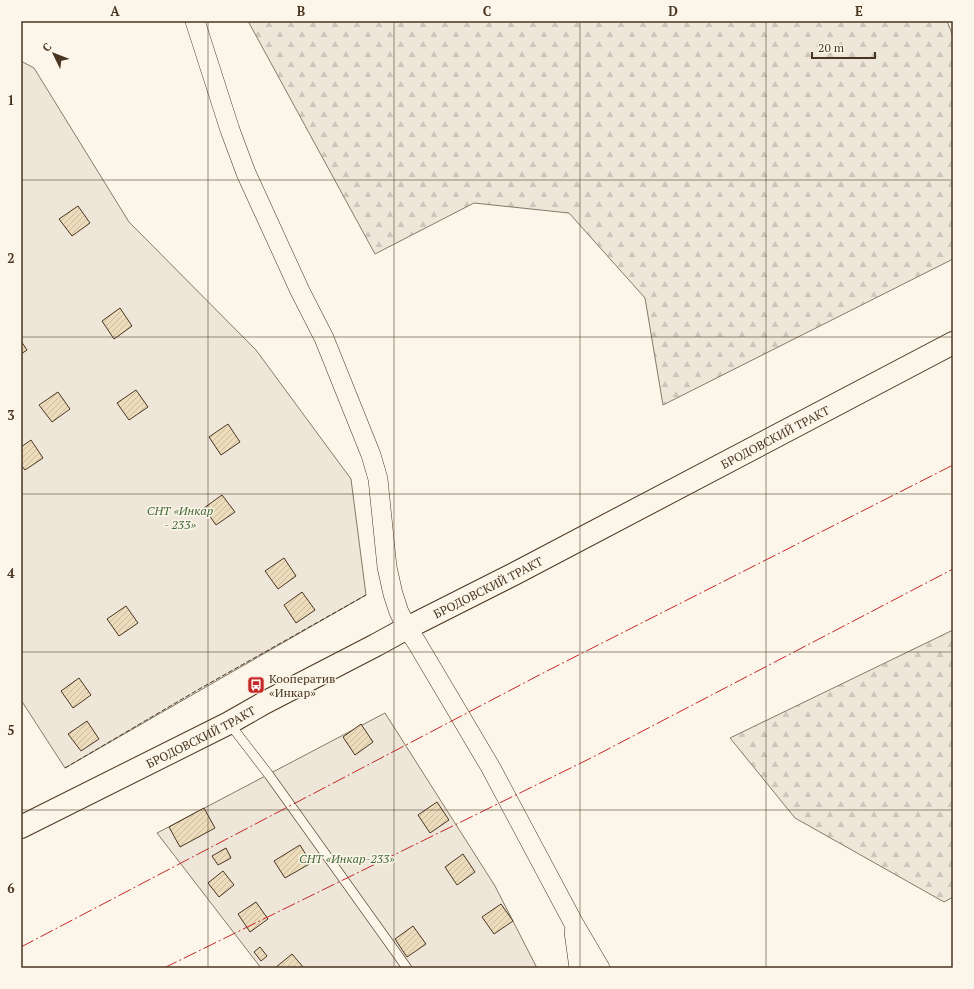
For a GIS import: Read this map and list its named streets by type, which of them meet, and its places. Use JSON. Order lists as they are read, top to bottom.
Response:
{
  "streets": {
    "main road": ["БРОДОВСКИЙ ТРАКТ"]
  },
  "parks": ["СНТ «Инкар - 233»", "СНТ «Инкар-233»"],
  "places": {
    "bus stop": ["Кооператив «Инкар»"]
  },
  "scale_bar": "20 m",
  "north": "top left",
  "grid": {
    "columns": [
      "A",
      "B",
      "C",
      "D",
      "E"
    ],
    "rows": [
      "1",
      "2",
      "3",
      "4",
      "5",
      "6"
    ]
  }
}
